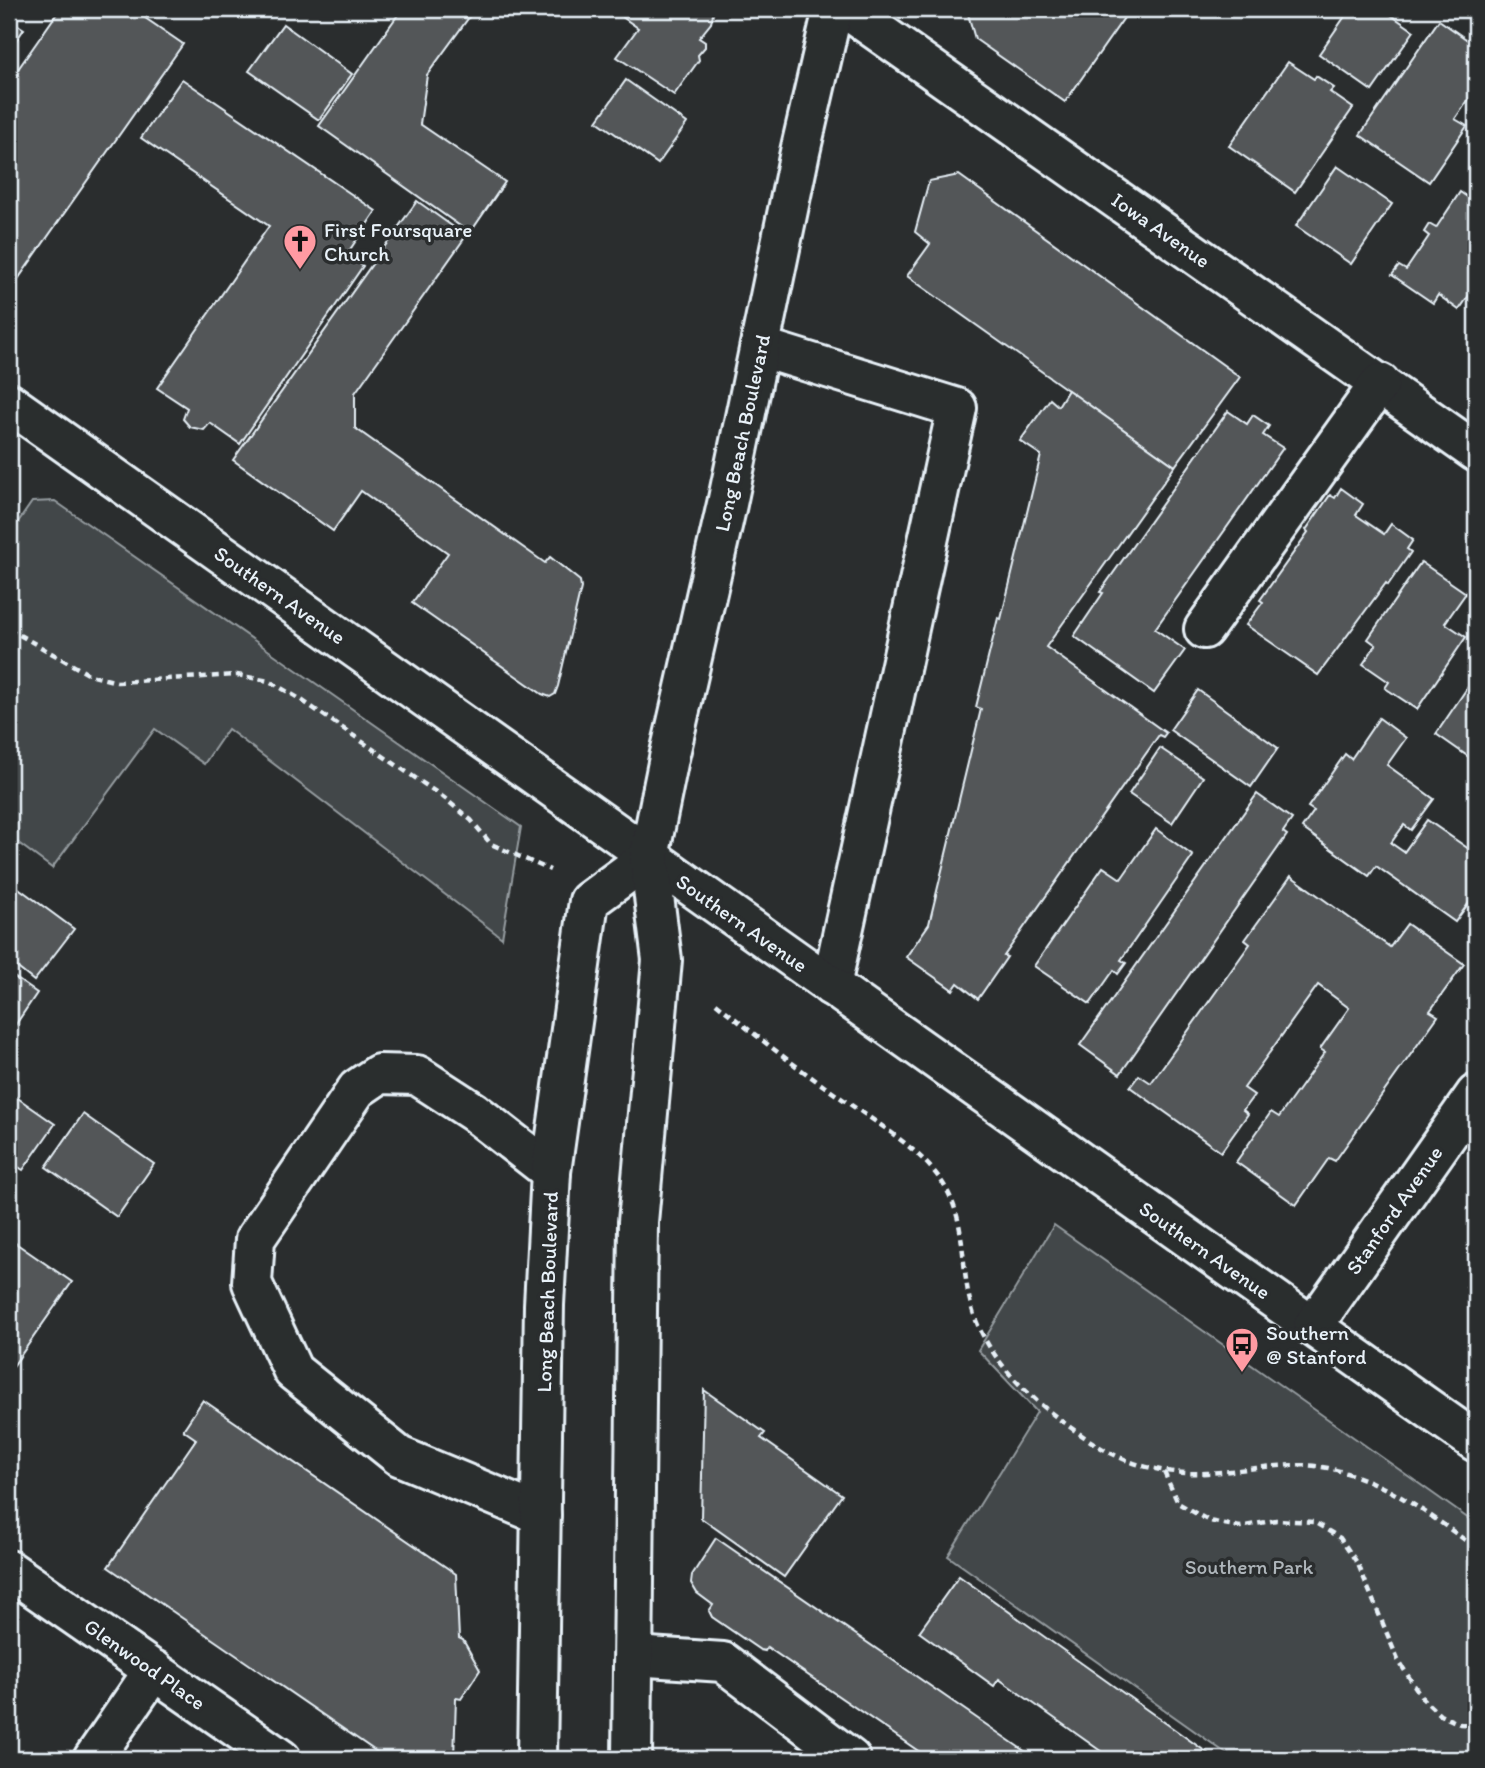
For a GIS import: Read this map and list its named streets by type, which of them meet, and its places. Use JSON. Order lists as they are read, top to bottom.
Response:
{
  "streets": {
    "street": [
      "Iowa Avenue",
      "Long Beach Boulevard",
      "Southern Avenue",
      "Stanford Avenue",
      "Glenwood Place"
    ]
  },
  "crossings": [
    ["Long Beach Boulevard", "Southern Avenue"],
    ["Southern Avenue", "Stanford Avenue"]
  ],
  "parks": ["Southern Park"],
  "places": {
    "church": ["First Foursquare Church"],
    "bus stop": ["Southern @ Stanford"]
  }
}
